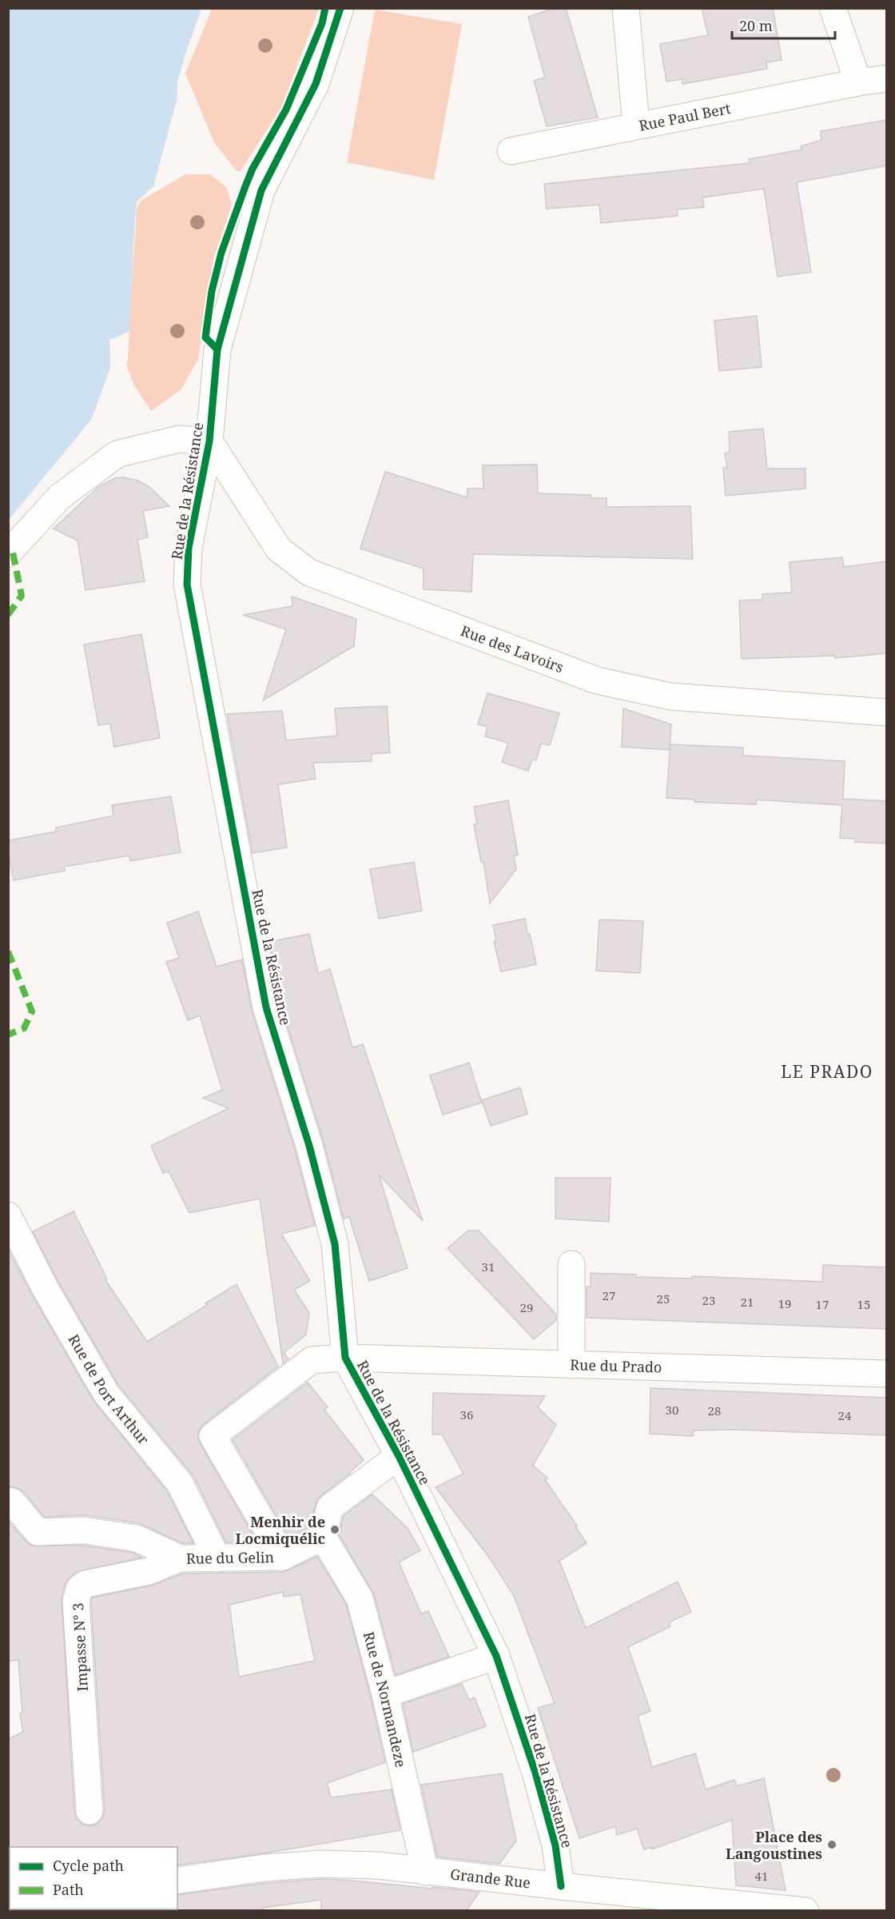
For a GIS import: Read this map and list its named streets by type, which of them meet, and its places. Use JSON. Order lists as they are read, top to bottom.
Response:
{
  "streets": {
    "street": [
      "Rue Paul Bert",
      "Rue de la Résistance",
      "Rue des Lavoirs",
      "Rue du Prado",
      "Rue de Port Arthur",
      "Rue du Gelin",
      "Impasse N° 3",
      "Rue de Normandeze",
      "Grande Rue"
    ]
  },
  "crossings": [
    ["Rue de la Résistance", "Rue des Lavoirs"],
    ["Rue de la Résistance", "Rue du Prado"],
    ["Rue de la Résistance", "Grande Rue"],
    ["Rue de Port Arthur", "Rue du Gelin"],
    ["Rue du Gelin", "Impasse N° 3"],
    ["Rue du Gelin", "Rue de Normandeze"],
    ["Rue de Normandeze", "Grande Rue"]
  ],
  "districts": ["LE PRADO"],
  "places": ["Menhir de Locmiquélic", "Place des Langoustines"],
  "house_numbers": [
    "31",
    "27",
    "25",
    "23",
    "21",
    "19",
    "17",
    "15",
    "29",
    "30",
    "28",
    "36",
    "24",
    "41"
  ],
  "legend": ["Cycle path", "Path"],
  "scale_bar": "20 m"
}
